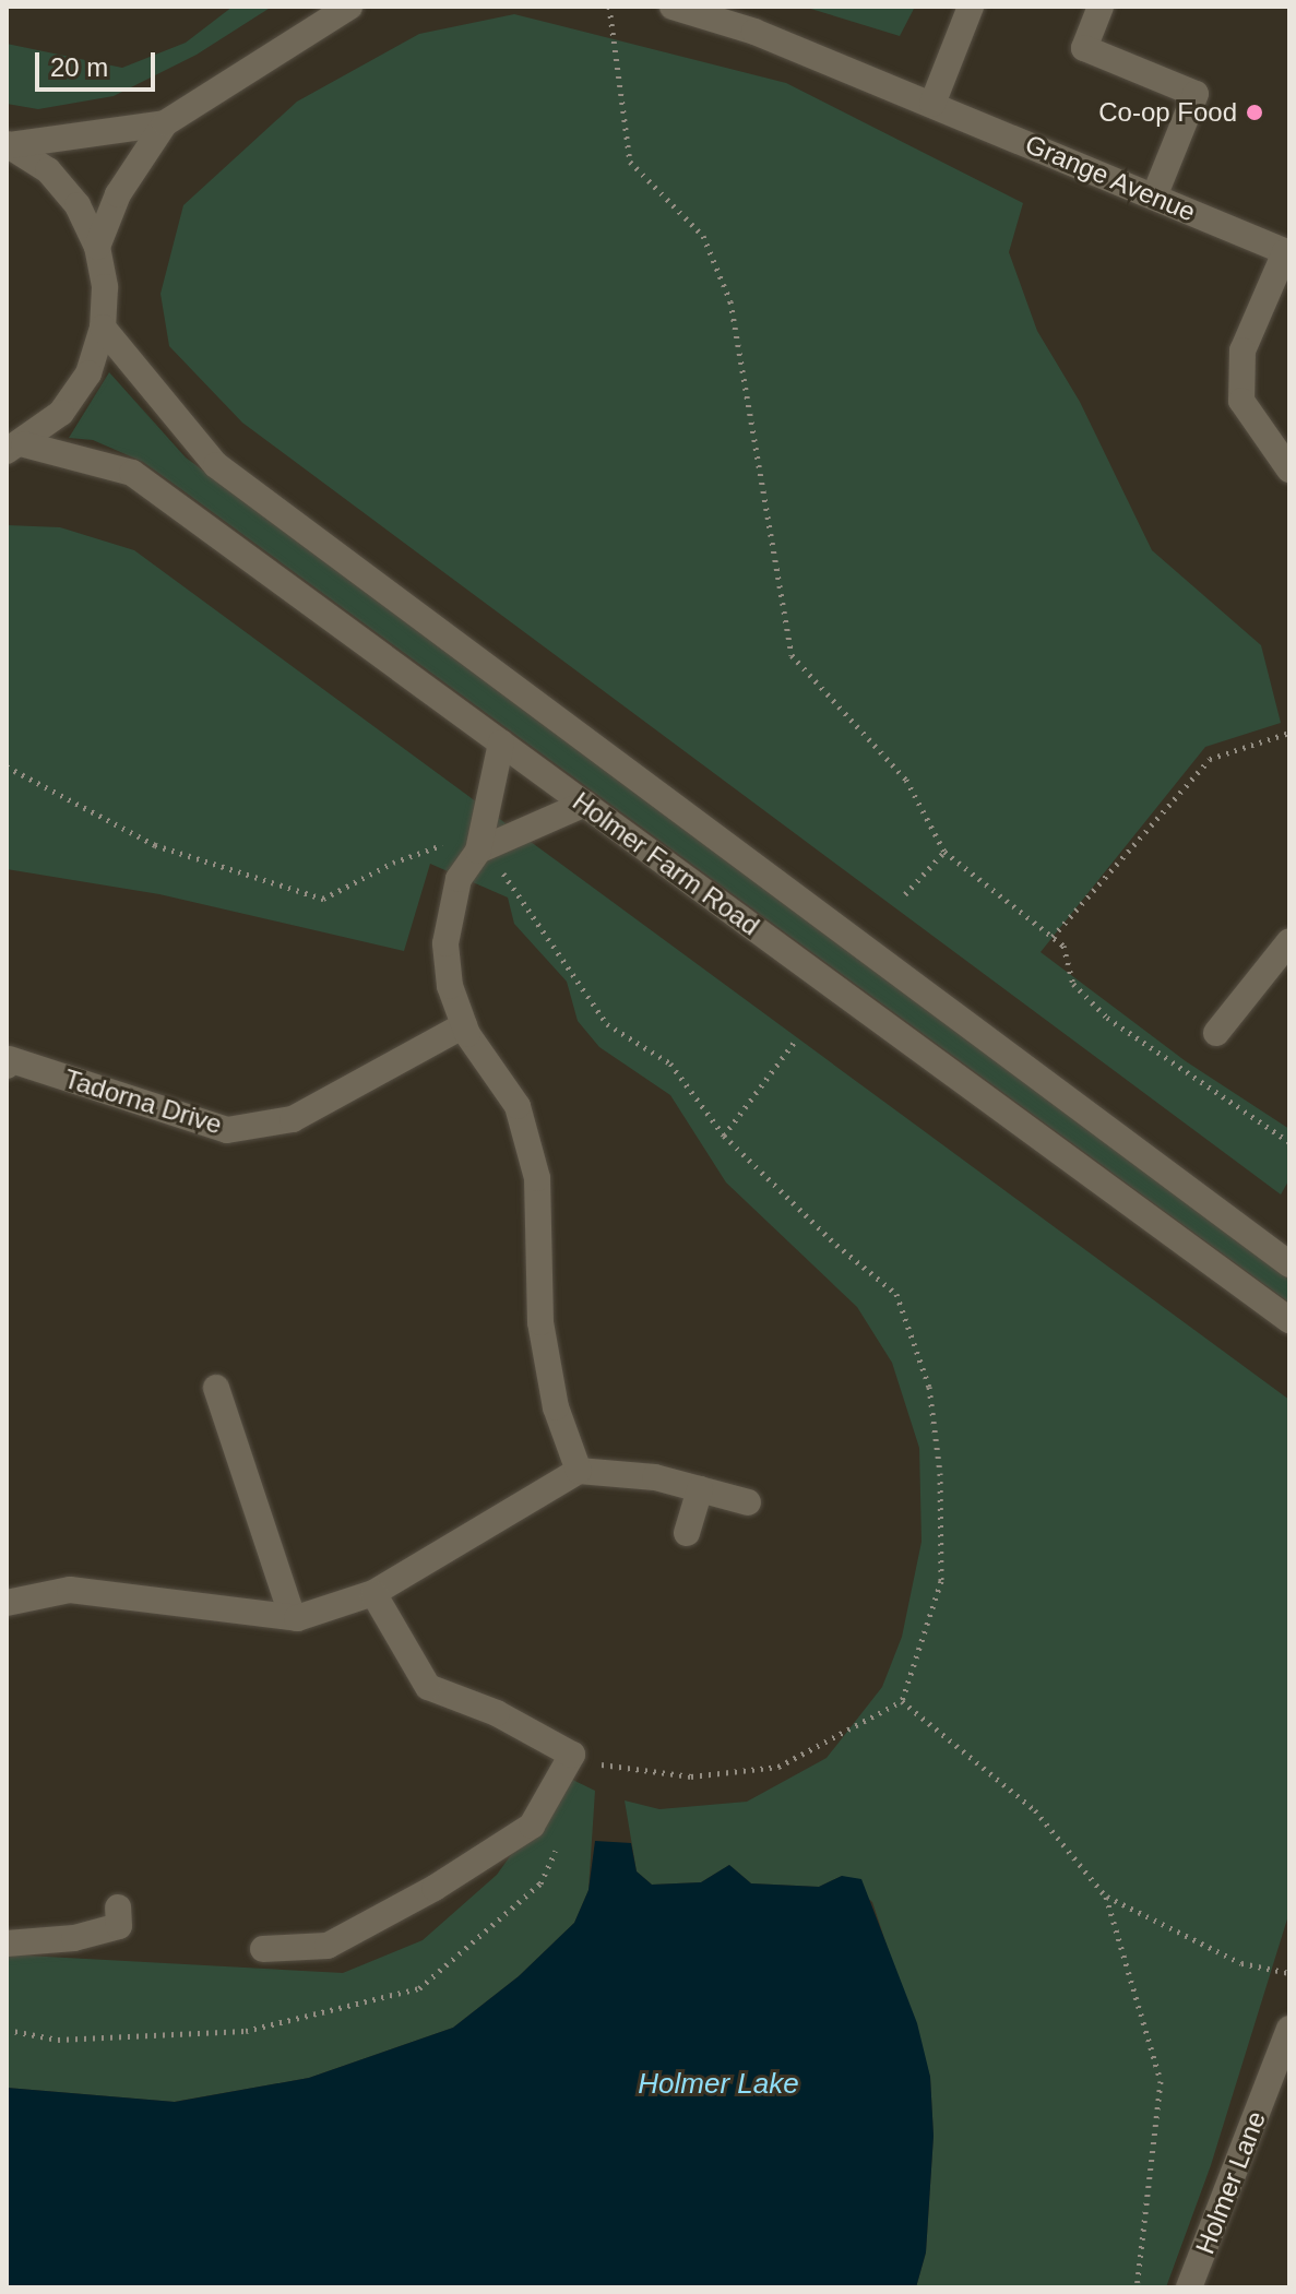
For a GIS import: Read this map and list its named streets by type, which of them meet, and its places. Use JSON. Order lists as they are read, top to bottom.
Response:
{
  "streets": {
    "street": [
      "Grange Avenue",
      "Holmer Farm Road",
      "Tadorna Drive",
      "Holmer Lane"
    ]
  },
  "water": ["Holmer Lake"],
  "places": ["Co-op Food"],
  "scale_bar": "20 m"
}
